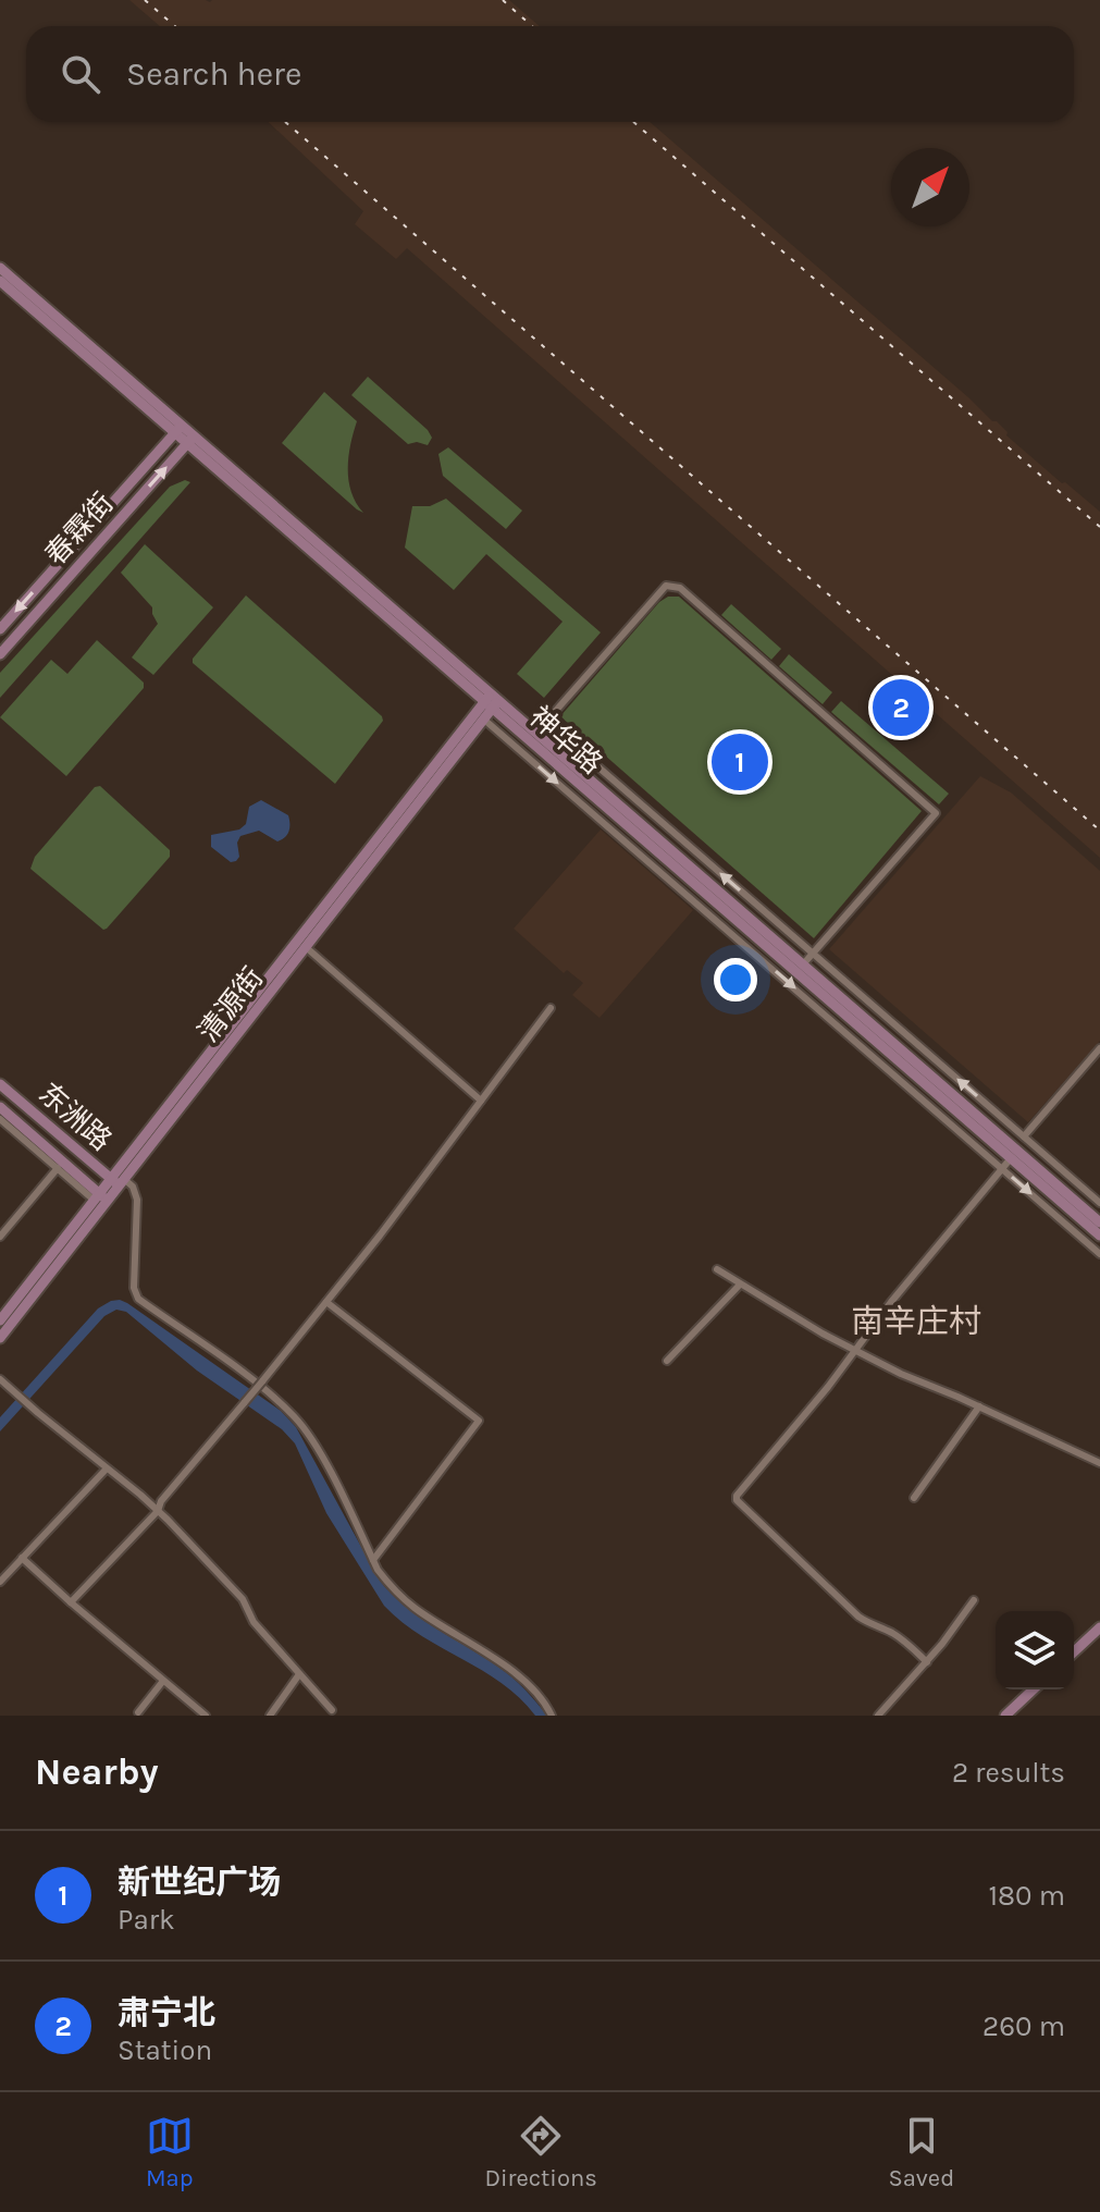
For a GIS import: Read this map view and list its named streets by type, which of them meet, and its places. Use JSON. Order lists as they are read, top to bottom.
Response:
{
  "streets": {
    "main road": [
      "春霖街",
      "神华路",
      "清源街",
      "东洲路"
    ]
  },
  "crossings": [
    ["春霖街", "神华路"],
    ["神华路", "清源街"],
    ["清源街", "东洲路"]
  ],
  "districts": ["南辛庄村"],
  "north": "top right",
  "page": {
    "search": "Search here",
    "pins": ["2", "1"],
    "heading": ["Nearby", "2 results"],
    "list": [
      {
        "mark": "1",
        "name": "新世纪广场",
        "note": "Park",
        "value": "180 m"
      },
      {
        "mark": "2",
        "name": "肃宁北",
        "note": "Station",
        "value": "260 m"
      }
    ],
    "nav": ["Map", "Directions", "Saved"]
  }
}
